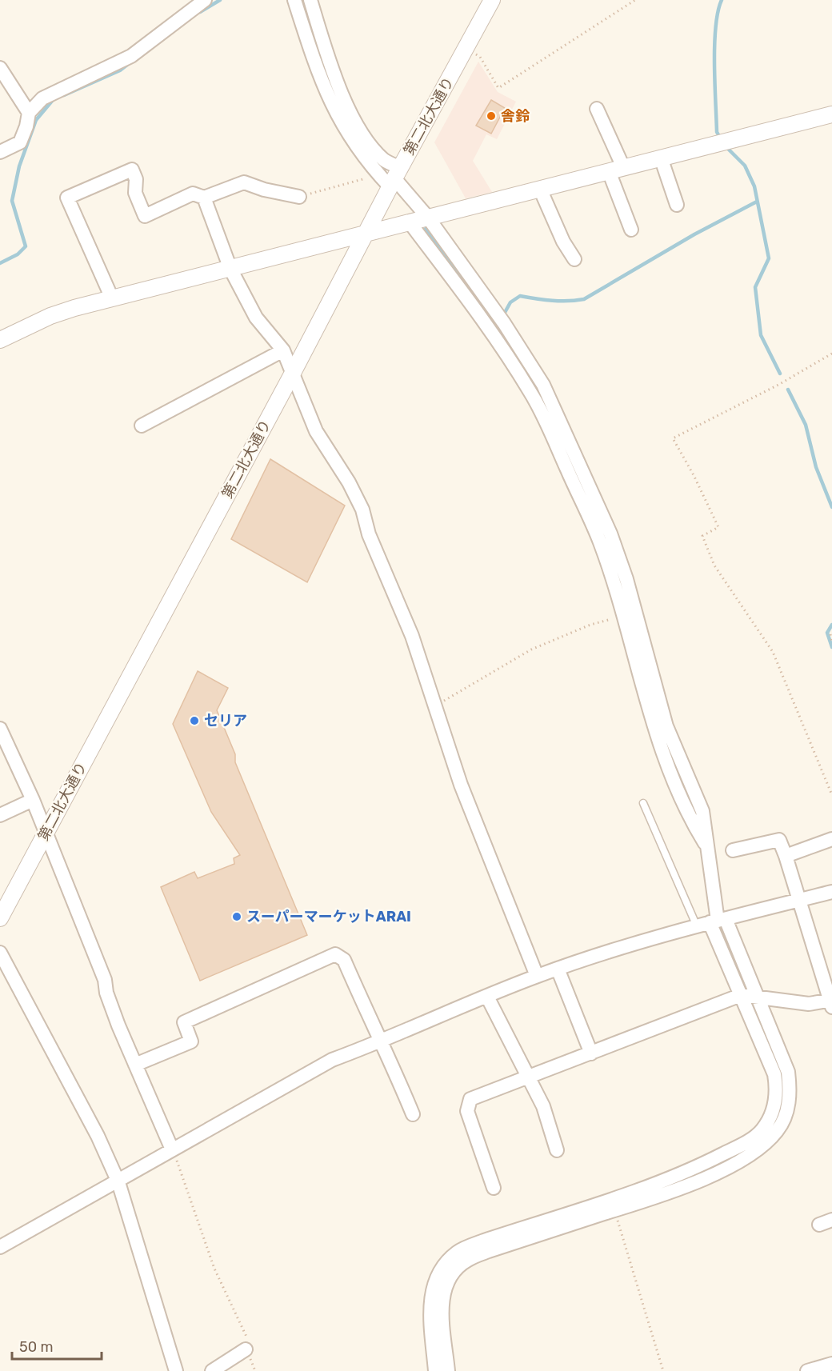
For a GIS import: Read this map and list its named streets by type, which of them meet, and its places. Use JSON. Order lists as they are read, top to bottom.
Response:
{
  "streets": {
    "street": ["第二北大通り"]
  },
  "places": ["舎鈴", "セリア", "スーパーマーケットARAI"],
  "scale_bar": "50 m"
}
